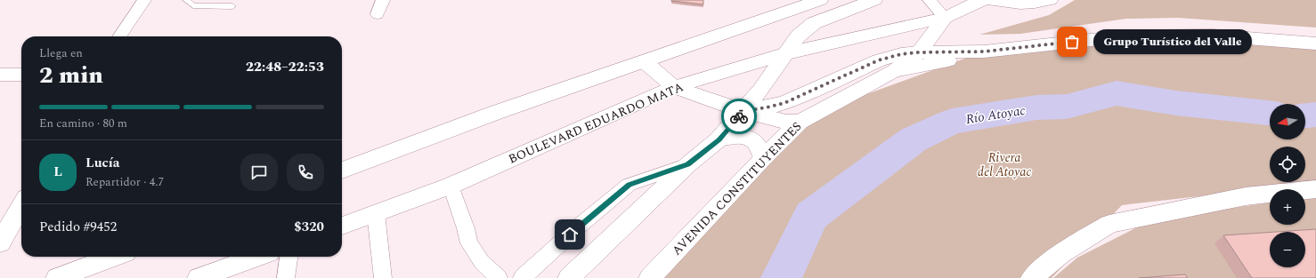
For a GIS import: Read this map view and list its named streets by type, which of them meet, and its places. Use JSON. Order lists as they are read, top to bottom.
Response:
{
  "streets": {
    "main road": ["BOULEVARD EDUARDO MATA", "AVENIDA CONSTITUYENTES"]
  },
  "crossings": [
    ["BOULEVARD EDUARDO MATA", "AVENIDA CONSTITUYENTES"]
  ],
  "water": ["Río Atoyac"],
  "parks": ["Rivera del Atoyac"],
  "places": ["Grupo Turístico del Valle"],
  "north": "left",
  "page": {
    "bubble": "Grupo Turístico del Valle",
    "heading": ["2 min", "Llega en", "22:48–22:53"],
    "panel": [
      "Lucía",
      "Repartidor · 4.7",
      "Pedido #9452",
      "$320"
    ],
    "bar": "En camino · 80 m",
    "map_buttons": ["+", "−"],
    "round": "L"
  }
}
